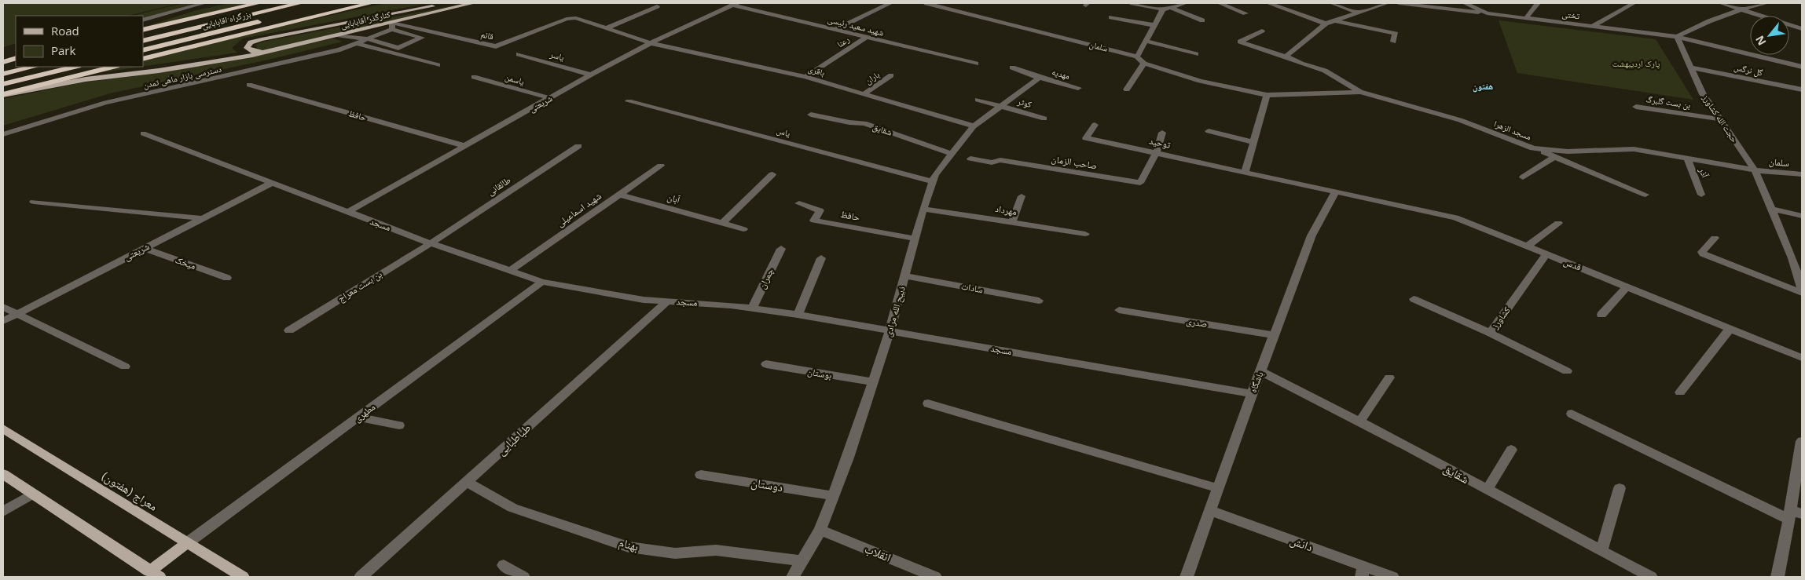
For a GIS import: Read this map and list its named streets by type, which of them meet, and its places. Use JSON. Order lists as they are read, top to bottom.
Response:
{
  "streets": {
    "highway": ["بزرگراه اقابابایی"],
    "main road": ["کنارگذر آقابابایی", "معراج (هفتون)"],
    "street": [
      "تختی",
      "شهید سعید رئیسی",
      "قائم",
      "رعنا",
      "سلمان",
      "یاسر",
      "گل نرگس",
      "باقری",
      "مهدیه",
      "دسترسی بازار ماهی تمدن",
      "باران",
      "یاسمن",
      "بن بست گلبرگ",
      "کوثر",
      "شریعتی",
      "حافظ",
      "حجت الله کشاورز",
      "شقایق",
      "مسجد الزهرا",
      "یاس",
      "توحید",
      "صاحب الزمان",
      "آذر",
      "طالقانی",
      "آبان",
      "شهید اسماعیلی",
      "مهرداد",
      "مسجد",
      "میخک",
      "قدس",
      "چمران",
      "بن بست معراج",
      "سادات",
      "ذبیح الله مرادی",
      "کشاورز",
      "صدری",
      "بوستان",
      "باشگاه",
      "مطهری",
      "طباطبایی",
      "دوستان",
      "دانش",
      "بهنام",
      "انقلاب"
    ]
  },
  "crossings": [
    ["تختی", "حجت الله کشاورز"],
    ["کنارگذر آقابابایی", "قائم"],
    ["کنارگذر آقابابایی", "دسترسی بازار ماهی تمدن"],
    ["شهید سعید رئیسی", "رعنا"],
    ["شهید سعید رئیسی", "شریعتی"],
    ["قائم", "دسترسی بازار ماهی تمدن"],
    ["رعنا", "باقری"],
    ["سلمان", "حجت الله کشاورز"],
    ["سلمان", "مسجد الزهرا"],
    ["یاسر", "شریعتی"],
    ["گل نرگس", "حجت الله کشاورز"],
    ["باقری", "باران"],
    ["باقری", "شریعتی"],
    ["باقری", "ذبیح الله مرادی"],
    ["مهدیه", "ذبیح الله مرادی"],
    ["یاسمن", "شریعتی"],
    ["بن بست گلبرگ", "حجت الله کشاورز"],
    ["کوثر", "ذبیح الله مرادی"],
    ["شریعتی", "حافظ"],
    ["شریعتی", "مسجد"],
    ["شریعتی", "میخک"],
    ["حافظ", "ذبیح الله مرادی"],
    ["حجت الله کشاورز", "مسجد الزهرا"],
    ["شقایق", "ذبیح الله مرادی"],
    ["شقایق", "باشگاه"],
    ["مسجد الزهرا", "آذر"],
    ["یاس", "ذبیح الله مرادی"],
    ["توحید", "صاحب الزمان"],
    ["توحید", "قدس"],
    ["توحید", "باشگاه"],
    ["طالقانی", "مسجد"],
    ["طالقانی", "بن بست معراج"],
    ["آبان", "شهید اسماعیلی"],
    ["شهید اسماعیلی", "مسجد"],
    ["مهرداد", "ذبیح الله مرادی"],
    ["مسجد", "چمران"],
    ["مسجد", "بن بست معراج"],
    ["مسجد", "ذبیح الله مرادی"],
    ["مسجد", "باشگاه"],
    ["مسجد", "مطهری"],
    ["مسجد", "طباطبایی"],
    ["قدس", "کشاورز"],
    ["قدس", "باشگاه"],
    ["سادات", "ذبیح الله مرادی"],
    ["ذبیح الله مرادی", "بوستان"],
    ["ذبیح الله مرادی", "دوستان"],
    ["ذبیح الله مرادی", "بهنام"],
    ["ذبیح الله مرادی", "انقلاب"],
    ["صدری", "باشگاه"],
    ["باشگاه", "دانش"],
    ["مطهری", "معراج (هفتون)"],
    ["طباطبایی", "بهنام"]
  ],
  "districts": ["هفتون"],
  "parks": ["پارک اردیبهشت"],
  "legend": ["Road", "Park"],
  "north": "bottom left"
}
